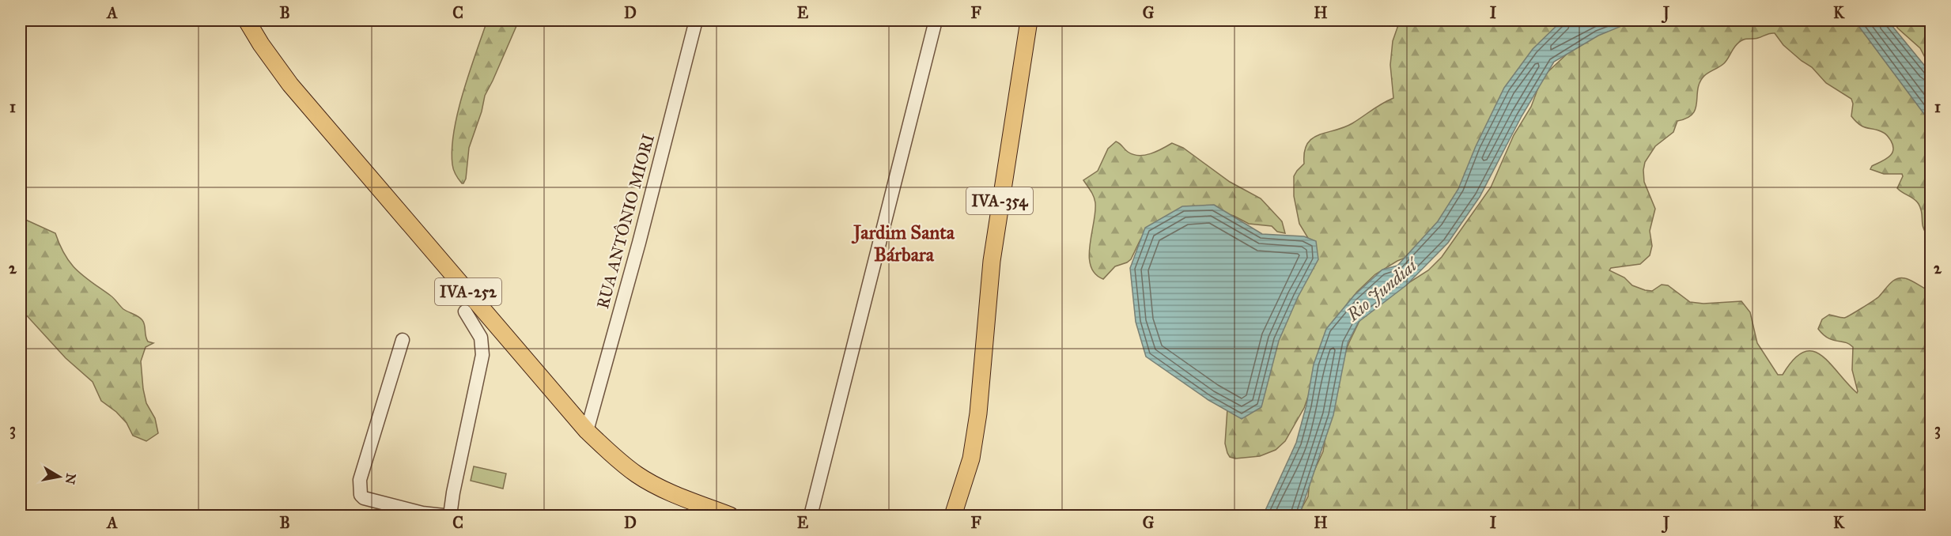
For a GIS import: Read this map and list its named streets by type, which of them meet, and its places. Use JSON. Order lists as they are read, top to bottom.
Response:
{
  "streets": {
    "main road": ["IVA-354", "IVA-252"],
    "street": ["RUA ANTÔNIO MIORI"]
  },
  "crossings": [
    ["RUA ANTÔNIO MIORI", "IVA-252"]
  ],
  "districts": ["Jardim Santa Bárbara"],
  "water": ["Rio Jundiaí"],
  "north": "right",
  "grid": {
    "columns": [
      "A",
      "B",
      "C",
      "D",
      "E",
      "F",
      "G",
      "H",
      "I",
      "J",
      "K"
    ],
    "rows": ["1", "2", "3"]
  }
}
